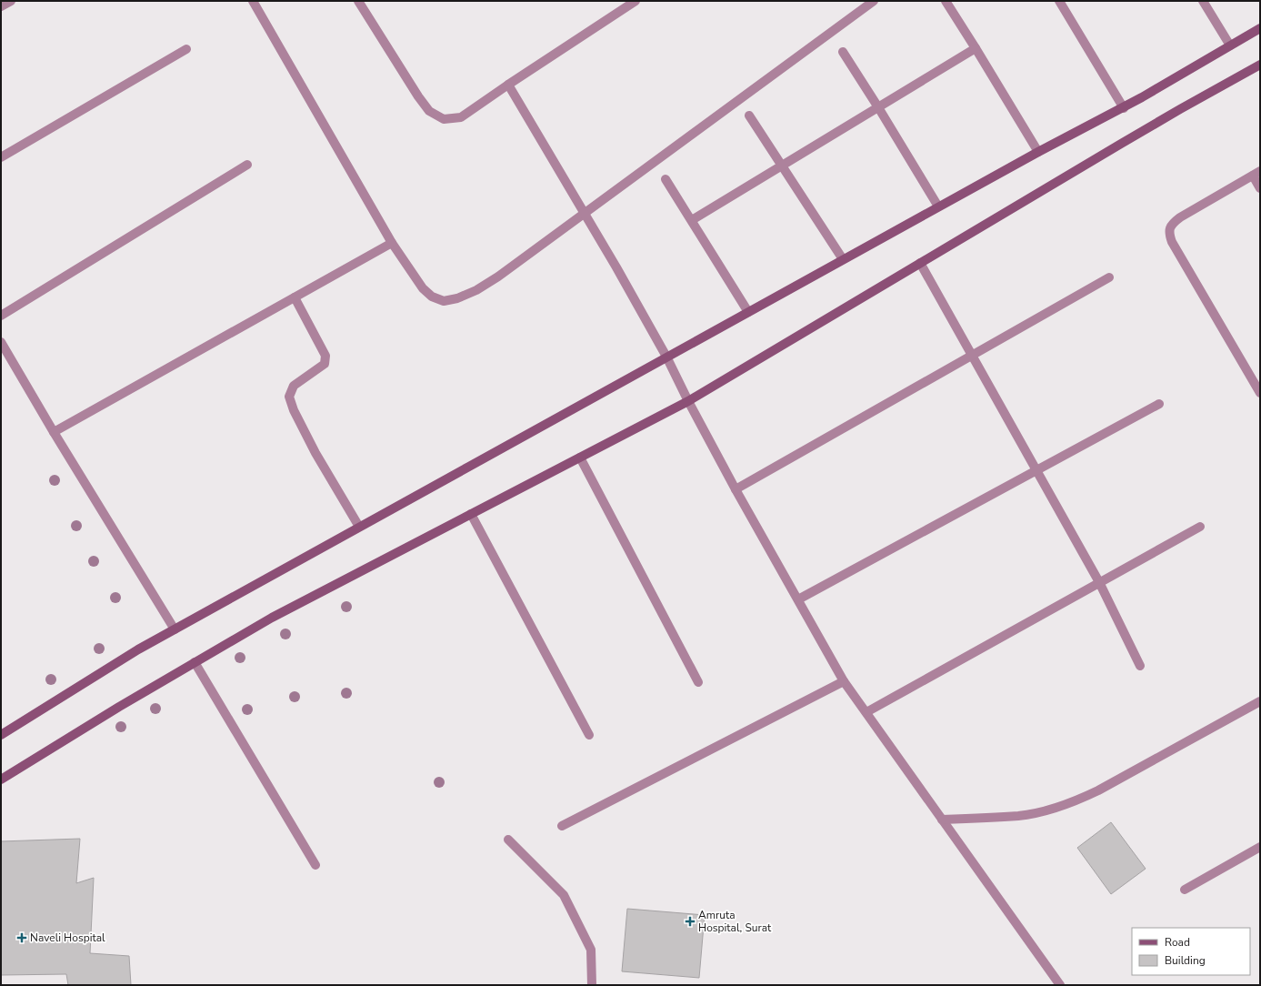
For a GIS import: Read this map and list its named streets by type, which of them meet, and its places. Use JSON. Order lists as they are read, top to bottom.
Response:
{
  "places": {
    "health": ["Amruta Hospital, Surat", "Naveli Hospital"]
  },
  "legend": ["Road", "Building"]
}
